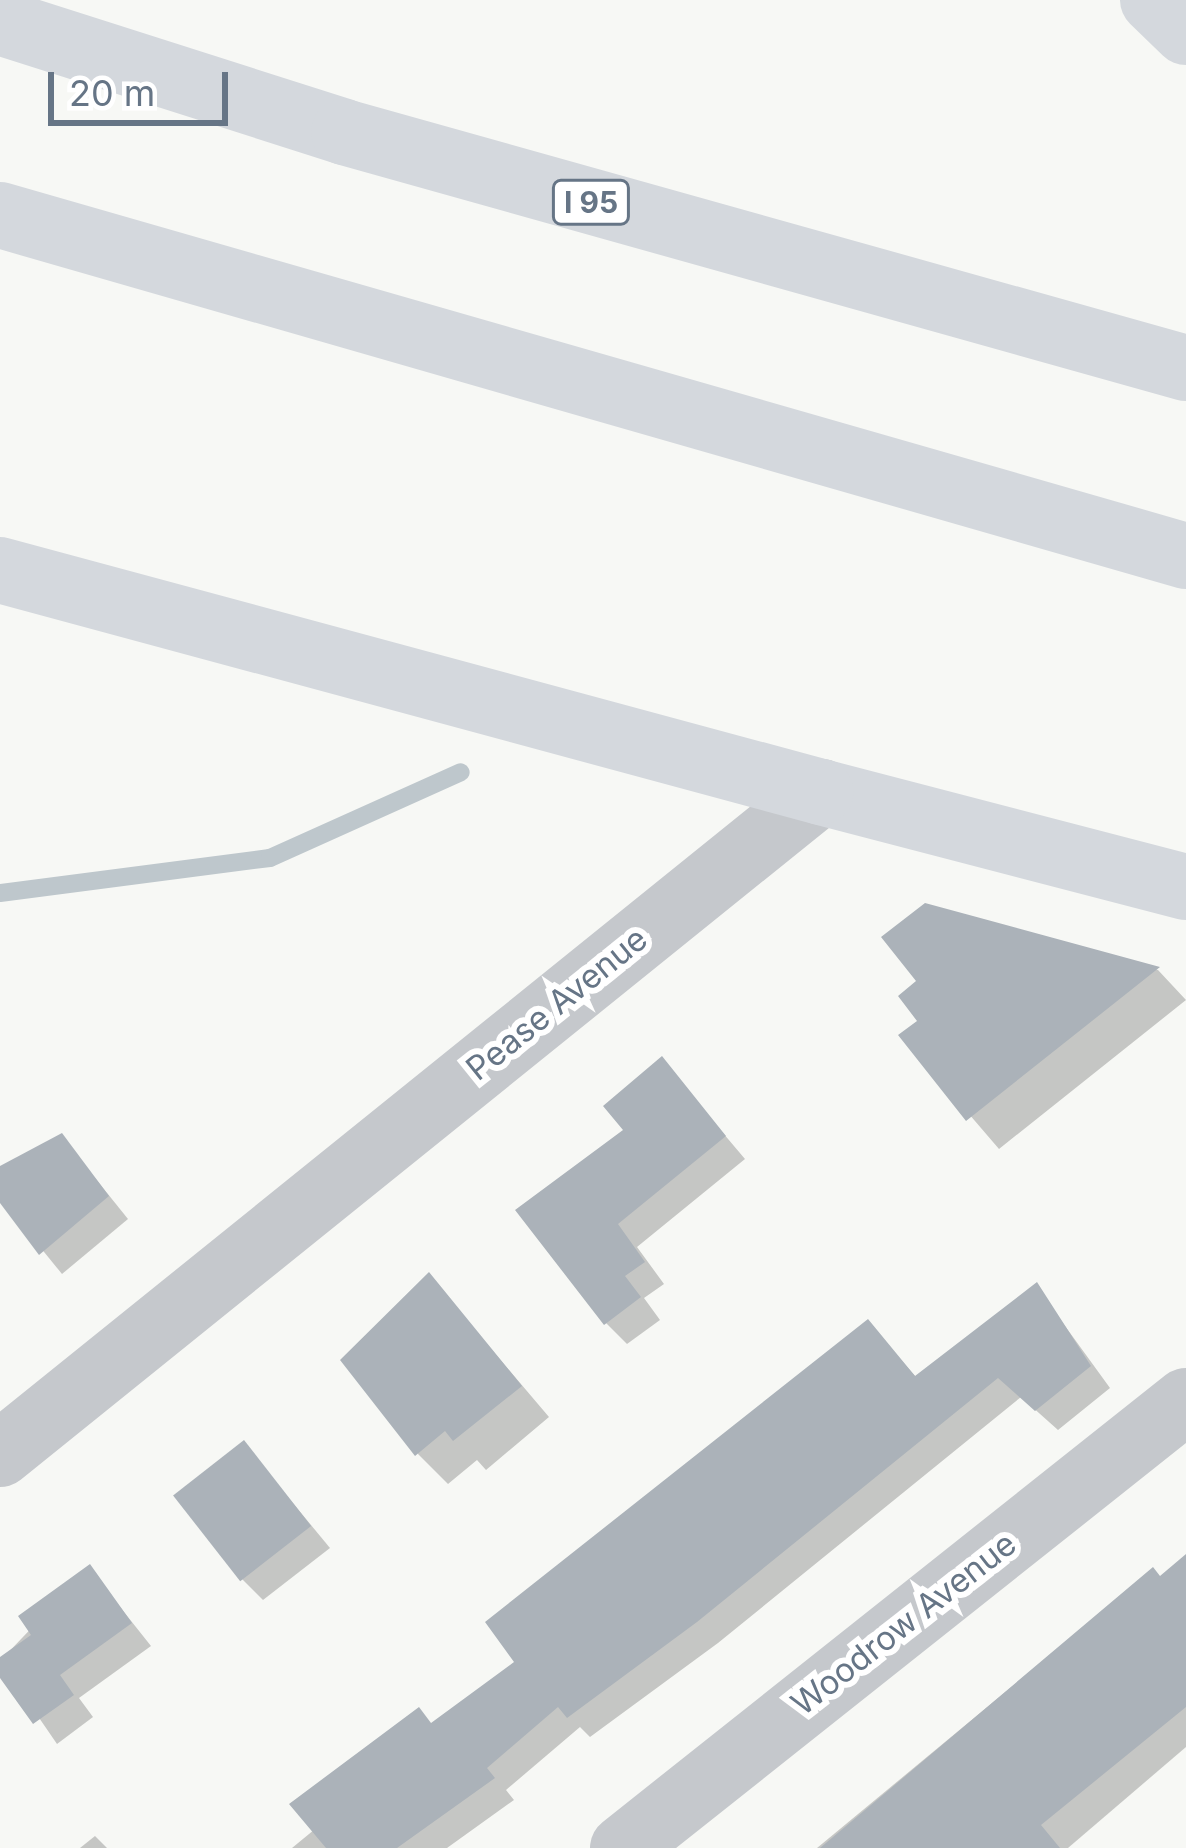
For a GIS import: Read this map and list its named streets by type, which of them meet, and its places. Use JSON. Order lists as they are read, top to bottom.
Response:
{
  "streets": {
    "main road": ["I 95"],
    "street": ["Pease Avenue", "Woodrow Avenue"]
  },
  "scale_bar": "20 m"
}
